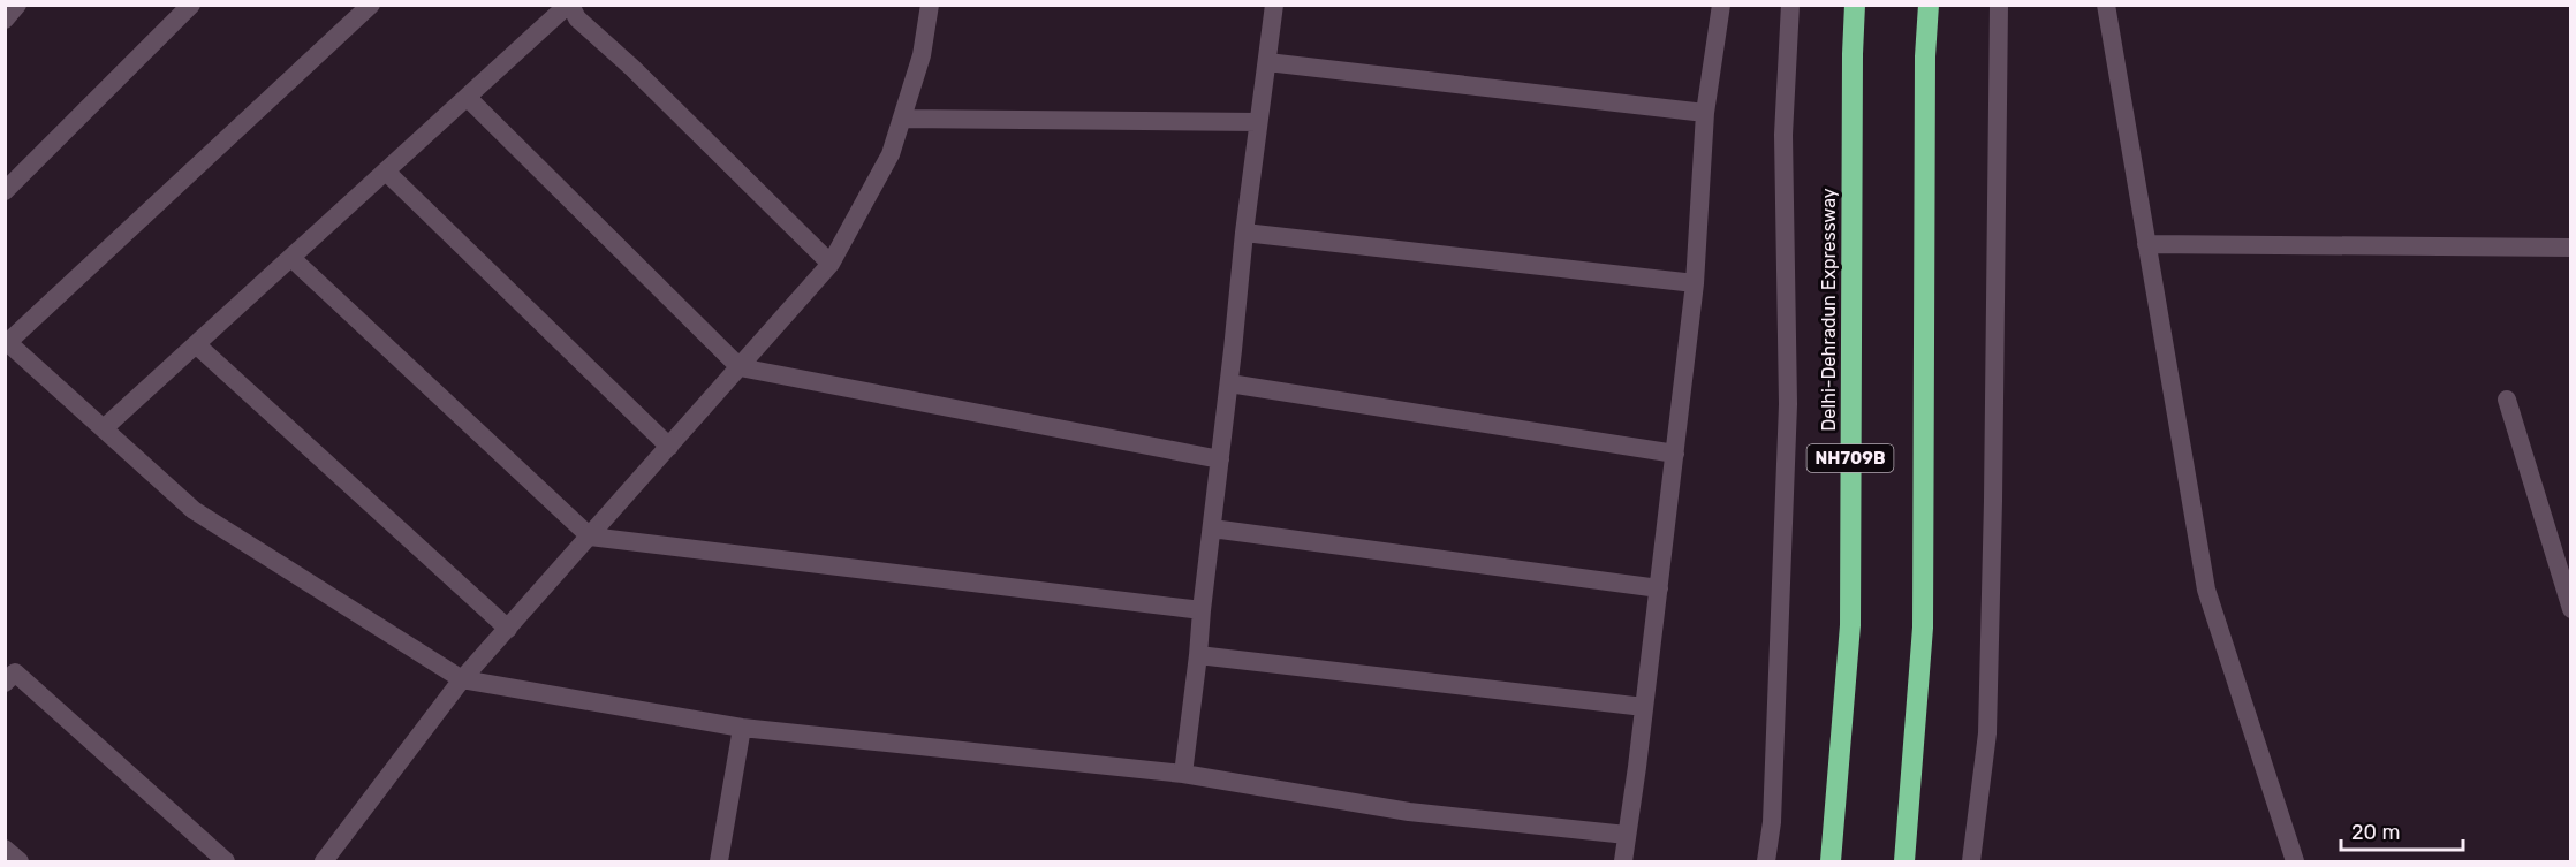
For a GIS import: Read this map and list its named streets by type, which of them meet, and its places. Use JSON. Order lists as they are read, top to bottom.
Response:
{
  "streets": {
    "highway": ["Delhi-Dehradun Expressway", "NH709B"]
  },
  "scale_bar": "20 m"
}
